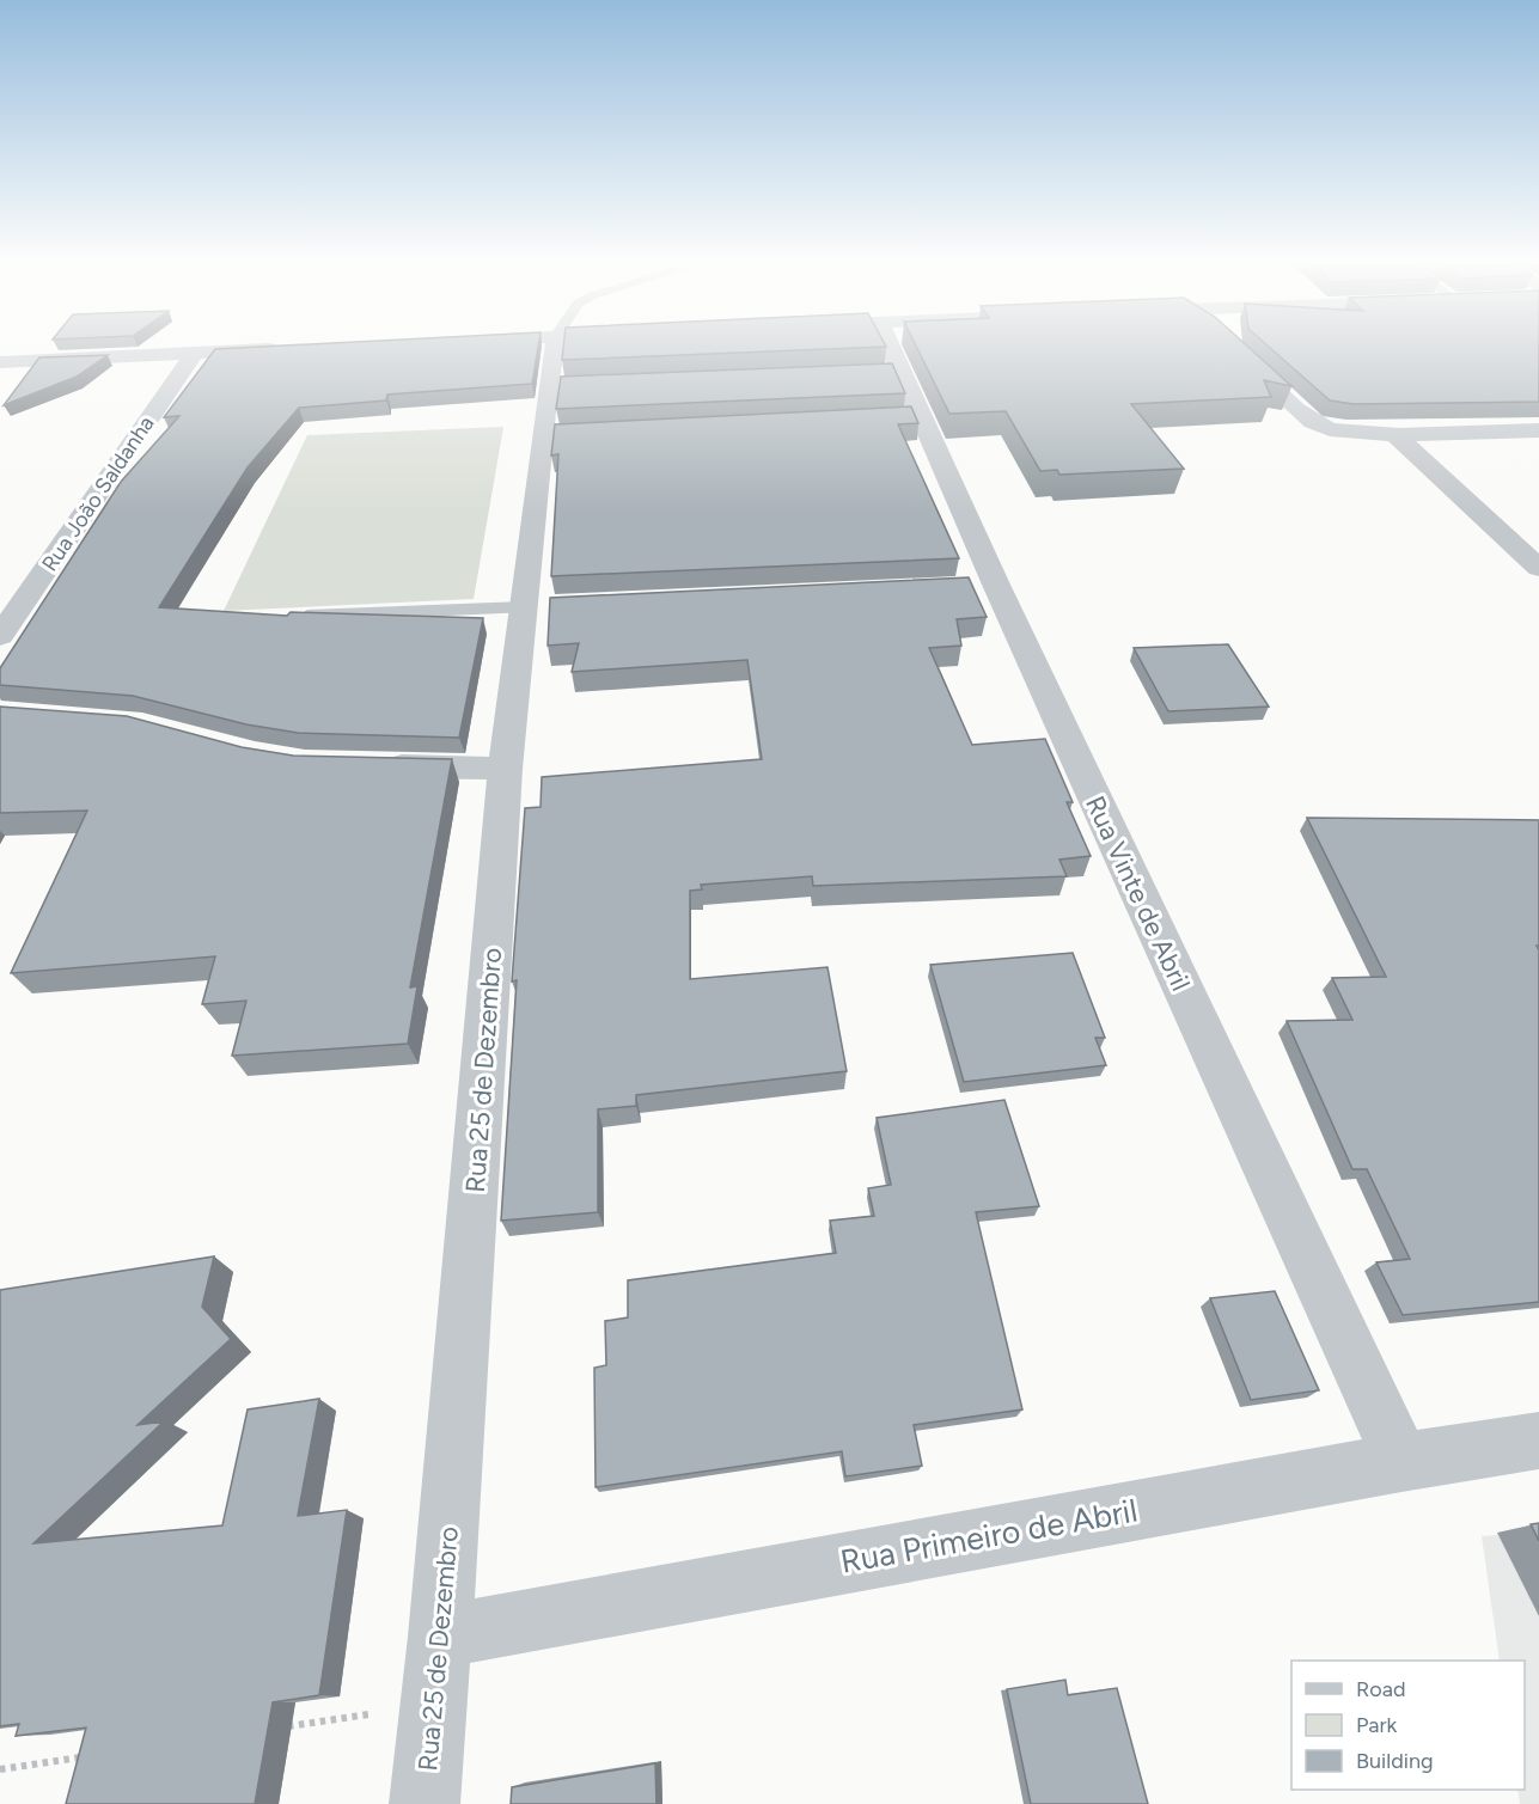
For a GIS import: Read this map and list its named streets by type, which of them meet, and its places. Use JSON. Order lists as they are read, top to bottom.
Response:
{
  "streets": {
    "street": [
      "Rua João Saldanha",
      "Rua Vinte de Abril",
      "Rua 25 de Dezembro",
      "Rua Primeiro de Abril"
    ]
  },
  "crossings": [
    ["Rua Vinte de Abril", "Rua Primeiro de Abril"],
    ["Rua 25 de Dezembro", "Rua Primeiro de Abril"]
  ],
  "legend": ["Road", "Park", "Building"]
}
